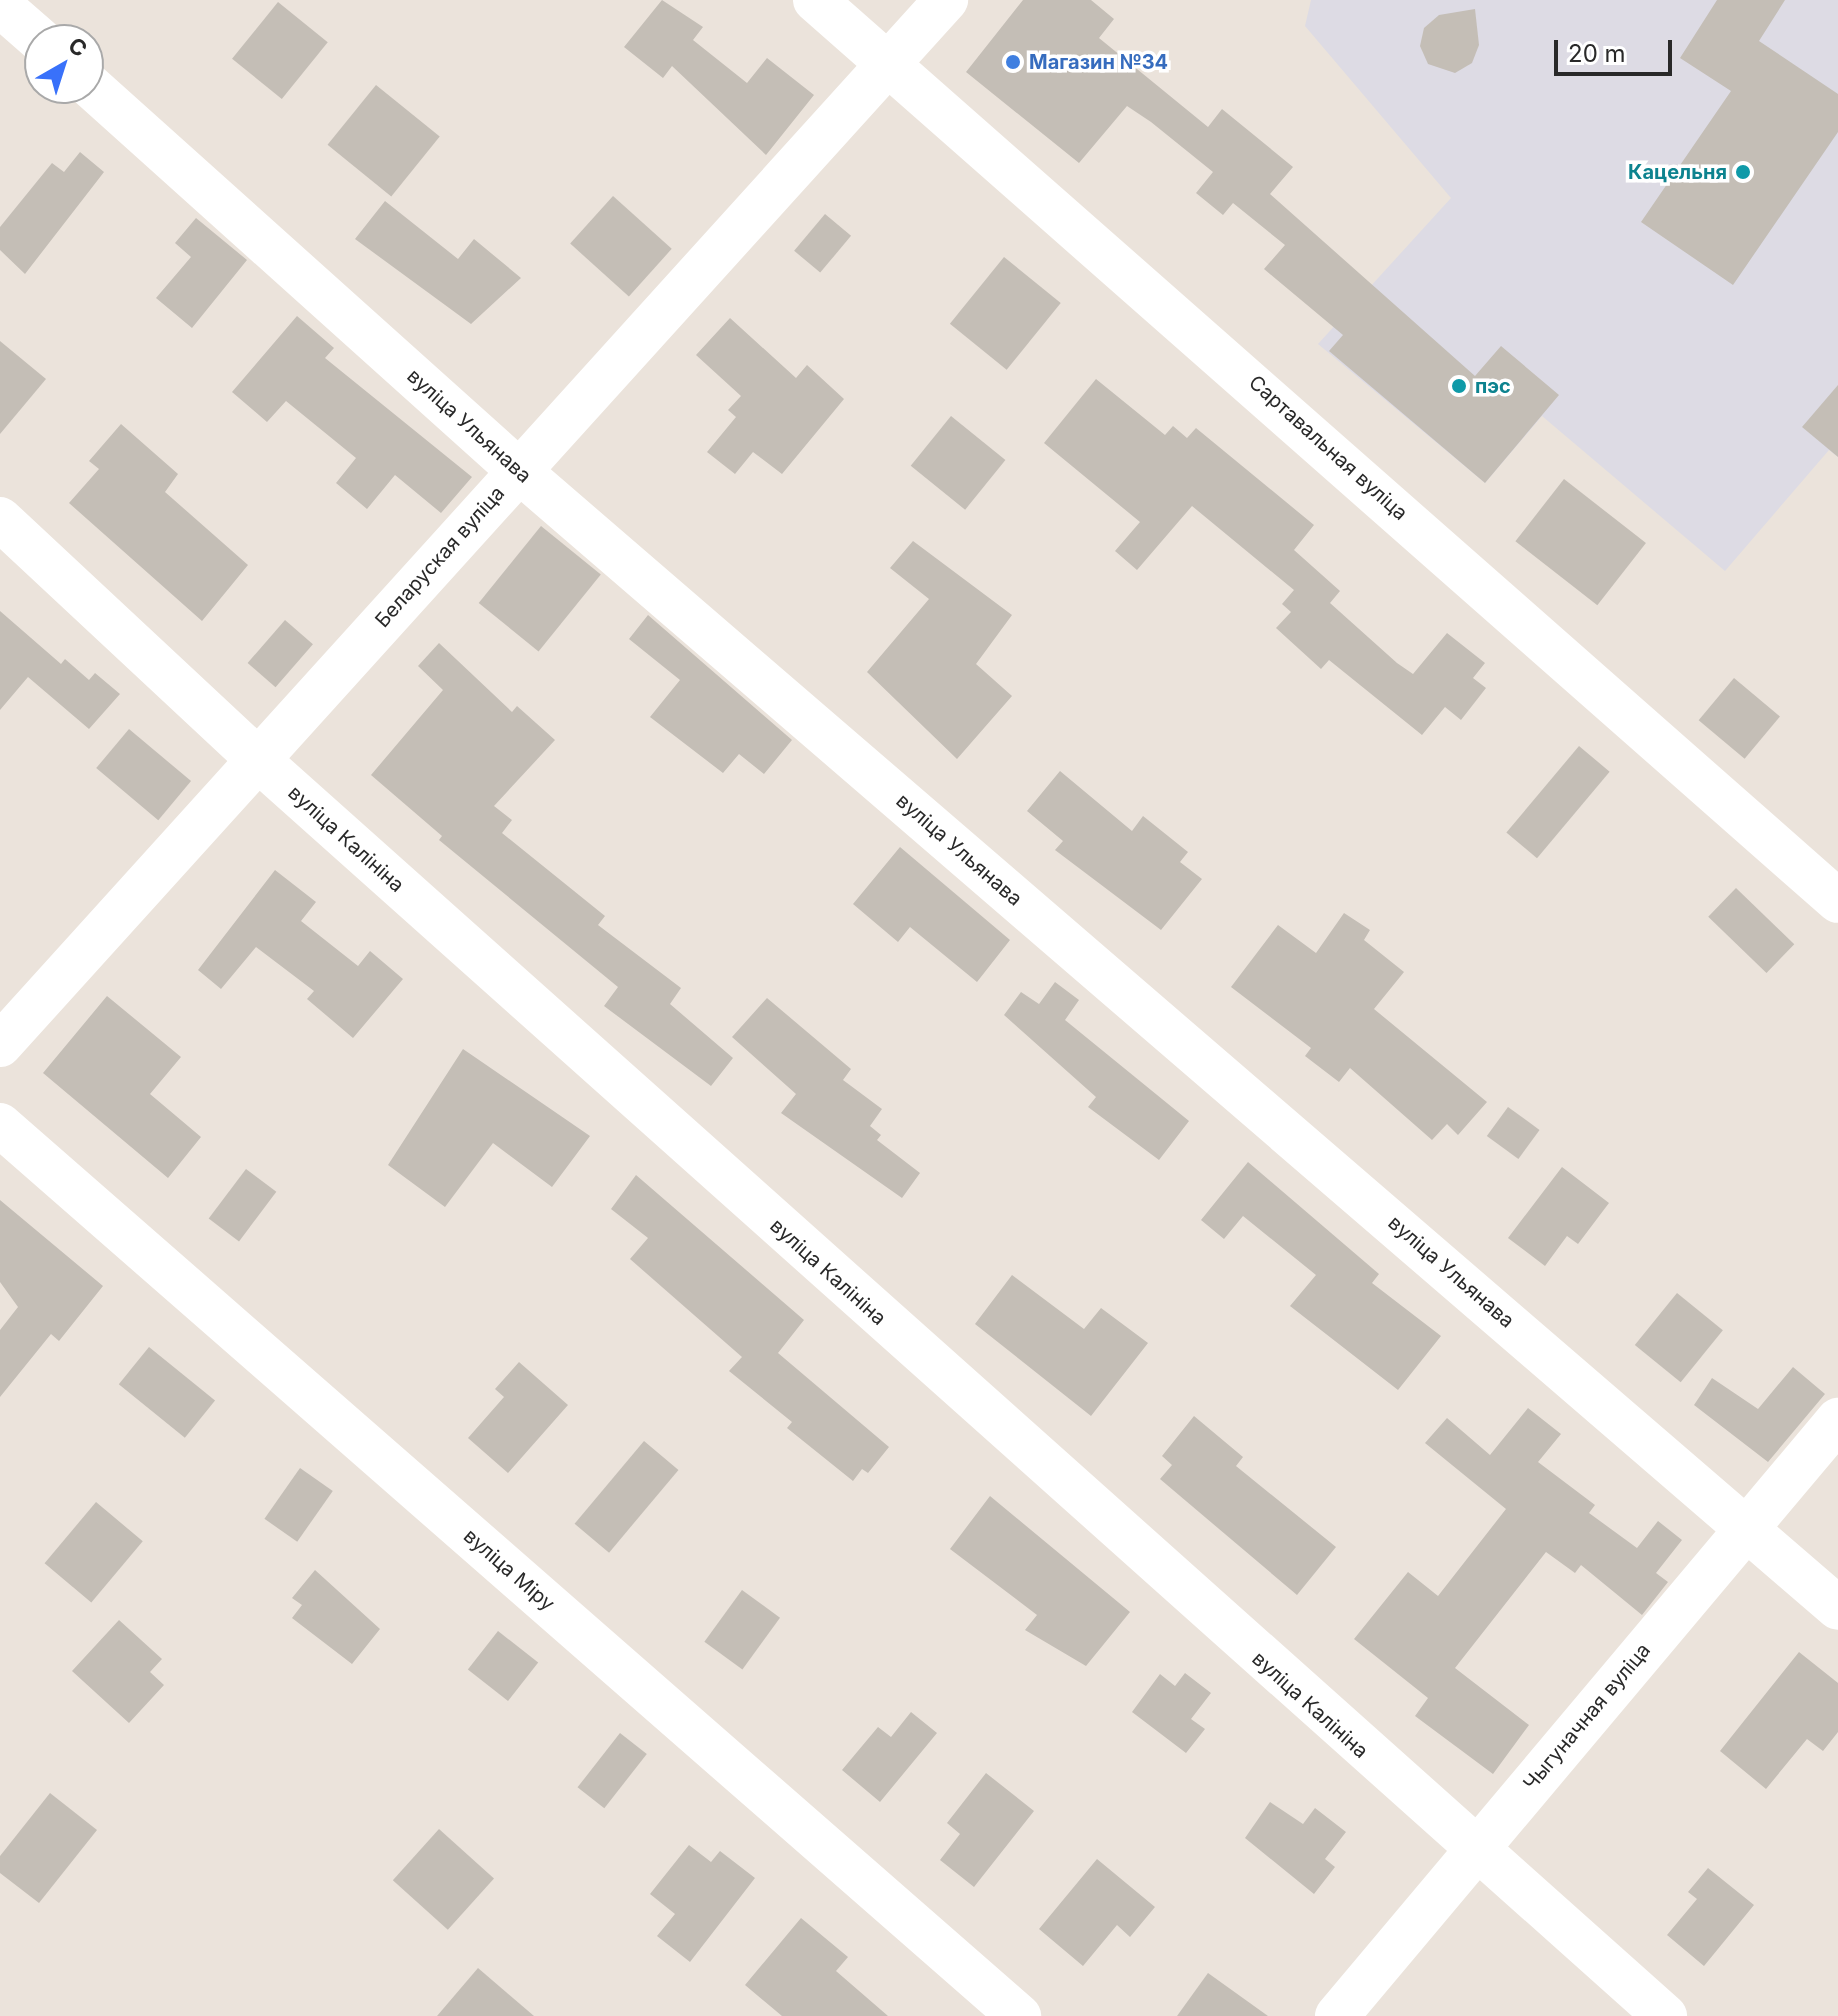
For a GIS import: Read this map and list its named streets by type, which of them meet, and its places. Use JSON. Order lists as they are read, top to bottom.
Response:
{
  "streets": {
    "street": [
      "вуліца Ульянава",
      "Сартавальная вуліца",
      "Беларуская вуліца",
      "вуліца Калініна",
      "вуліца Міру",
      "Чыгуначная вуліца"
    ]
  },
  "crossings": [
    ["вуліца Ульянава", "Беларуская вуліца"],
    ["вуліца Ульянава", "Чыгуначная вуліца"],
    ["Сартавальная вуліца", "Беларуская вуліца"],
    ["Беларуская вуліца", "вуліца Калініна"],
    ["вуліца Калініна", "Чыгуначная вуліца"]
  ],
  "places": ["Магазин №34", "Кацельня", "пэс"],
  "scale_bar": "20 m",
  "north": "top right"
}
